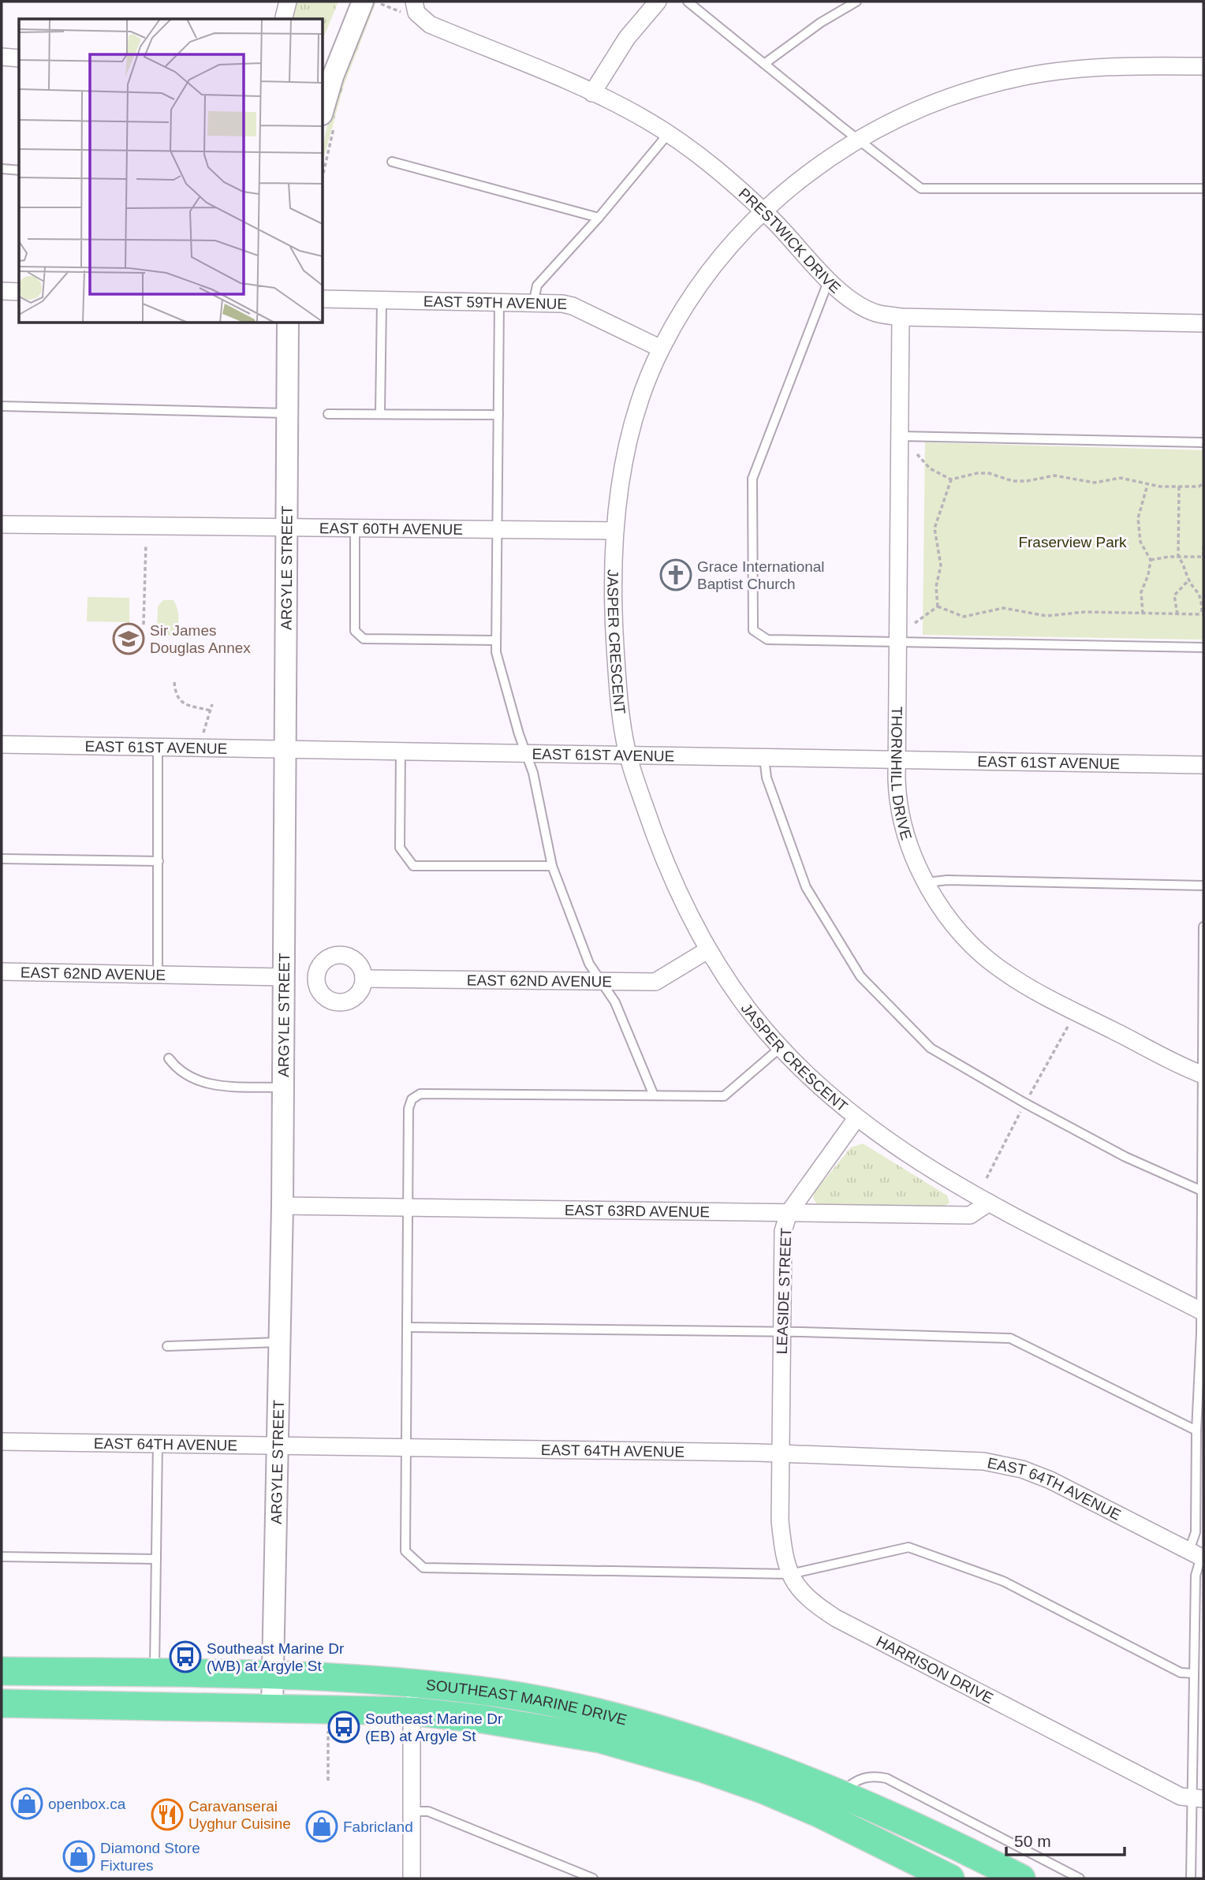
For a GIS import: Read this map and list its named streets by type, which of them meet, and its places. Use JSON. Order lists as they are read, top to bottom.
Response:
{
  "streets": {
    "main road": ["SOUTHEAST MARINE DRIVE"],
    "street": [
      "PRESTWICK DRIVE",
      "EAST 59TH AVENUE",
      "EAST 60TH AVENUE",
      "ARGYLE STREET",
      "JASPER CRESCENT",
      "EAST 61ST AVENUE",
      "THORNHILL DRIVE",
      "EAST 62ND AVENUE",
      "EAST 63RD AVENUE",
      "LEASIDE STREET",
      "EAST 64TH AVENUE",
      "HARRISON DRIVE"
    ]
  },
  "crossings": [
    ["PRESTWICK DRIVE", "JASPER CRESCENT"],
    ["PRESTWICK DRIVE", "THORNHILL DRIVE"],
    ["EAST 59TH AVENUE", "JASPER CRESCENT"],
    ["EAST 60TH AVENUE", "ARGYLE STREET"],
    ["EAST 60TH AVENUE", "JASPER CRESCENT"],
    ["ARGYLE STREET", "EAST 61ST AVENUE"],
    ["ARGYLE STREET", "EAST 62ND AVENUE"],
    ["ARGYLE STREET", "EAST 63RD AVENUE"],
    ["ARGYLE STREET", "EAST 64TH AVENUE"],
    ["ARGYLE STREET", "SOUTHEAST MARINE DRIVE"],
    ["JASPER CRESCENT", "EAST 61ST AVENUE"],
    ["JASPER CRESCENT", "EAST 62ND AVENUE"],
    ["JASPER CRESCENT", "EAST 63RD AVENUE"],
    ["JASPER CRESCENT", "LEASIDE STREET"],
    ["EAST 61ST AVENUE", "THORNHILL DRIVE"],
    ["EAST 63RD AVENUE", "LEASIDE STREET"],
    ["LEASIDE STREET", "EAST 64TH AVENUE"],
    ["LEASIDE STREET", "HARRISON DRIVE"],
    ["EAST 64TH AVENUE", "HARRISON DRIVE"]
  ],
  "parks": ["Fraserview Park"],
  "places": {
    "church": ["Grace International Baptist Church"],
    "school or university": ["Sir James Douglas Annex"],
    "bus stop": ["Southeast Marine Dr (WB) at Argyle St", "Southeast Marine Dr (EB) at Argyle St"],
    "shop": ["openbox.ca", "Fabricland", "Diamond Store Fixtures"],
    "restaurant": ["Caravanserai Uyghur Cuisine"]
  },
  "scale_bar": "50 m"
}
